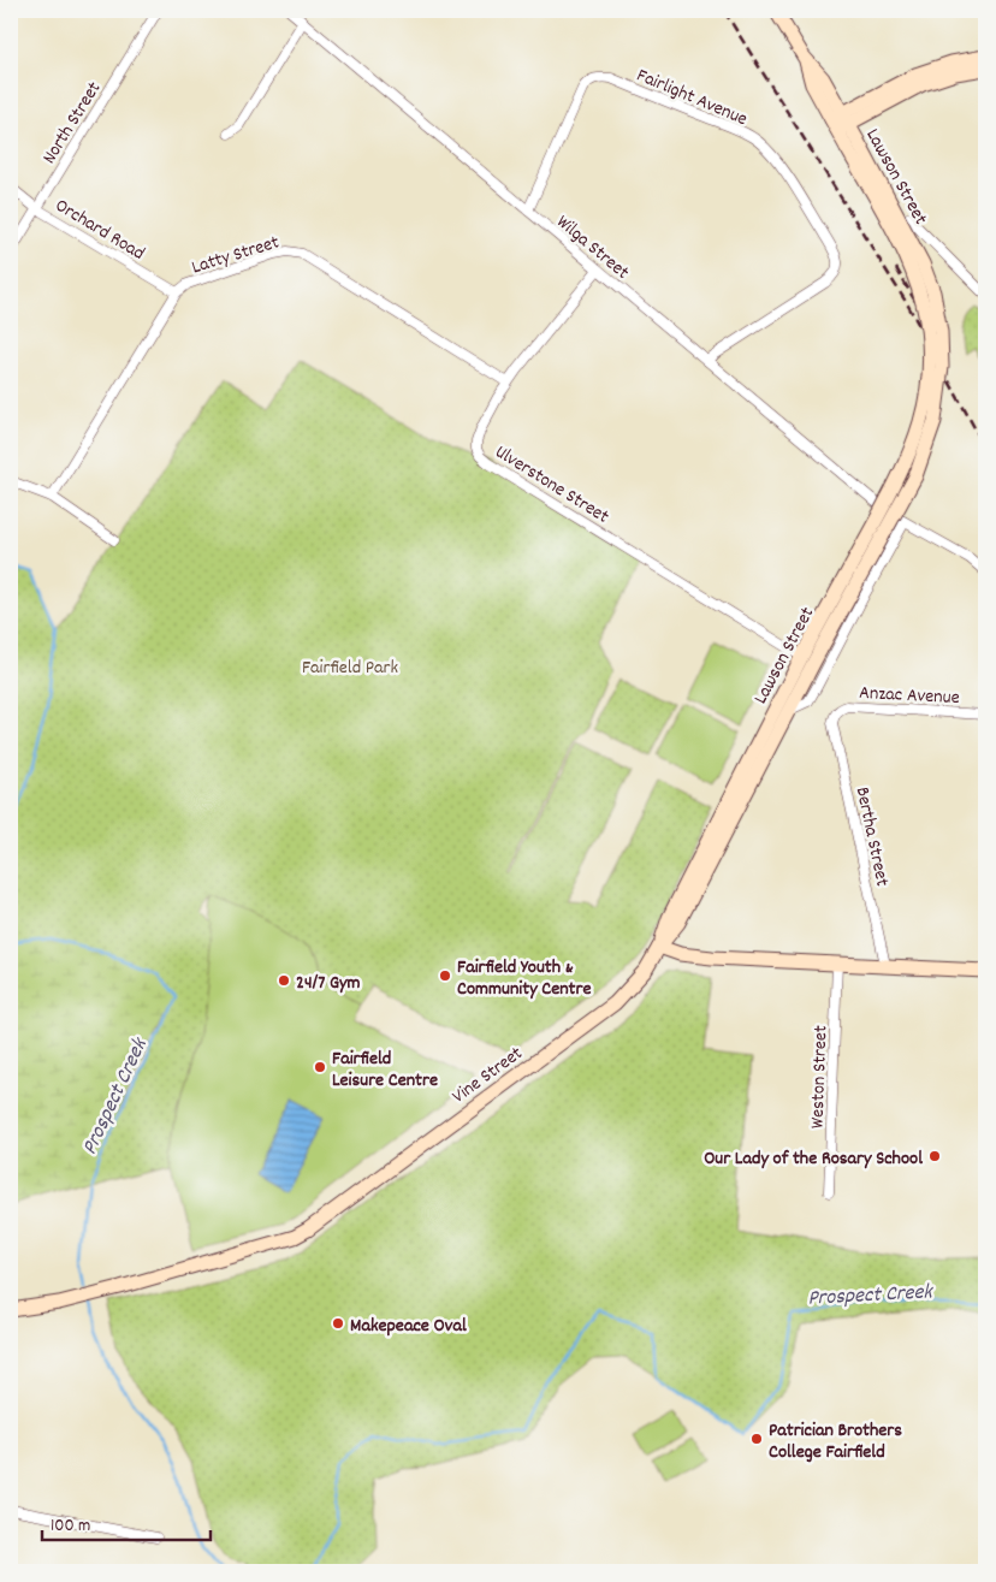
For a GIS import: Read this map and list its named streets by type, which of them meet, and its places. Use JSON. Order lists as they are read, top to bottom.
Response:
{
  "streets": {
    "main road": ["Lawson Street", "Vine Street"],
    "street": [
      "Fairlight Avenue",
      "North Street",
      "Orchard Road",
      "Wilga Street",
      "Latty Street",
      "Ulverstone Street",
      "Anzac Avenue",
      "Bertha Street",
      "Weston Street"
    ]
  },
  "crossings": [
    ["Fairlight Avenue", "Wilga Street"],
    ["North Street", "Orchard Road"],
    ["Lawson Street", "Ulverstone Street"],
    ["Lawson Street", "Vine Street"],
    ["Orchard Road", "Latty Street"],
    ["Wilga Street", "Ulverstone Street"],
    ["Latty Street", "Ulverstone Street"],
    ["Anzac Avenue", "Bertha Street"]
  ],
  "water": ["Prospect Creek"],
  "parks": ["Fairfield Park"],
  "places": [
    "Fairfield Youth & Community Centre",
    "24/7 Gym",
    "Fairfield Leisure Centre",
    "Our Lady of the Rosary School",
    "Makepeace Oval",
    "Patrician Brothers College Fairfield"
  ],
  "scale_bar": "100 m"
}
